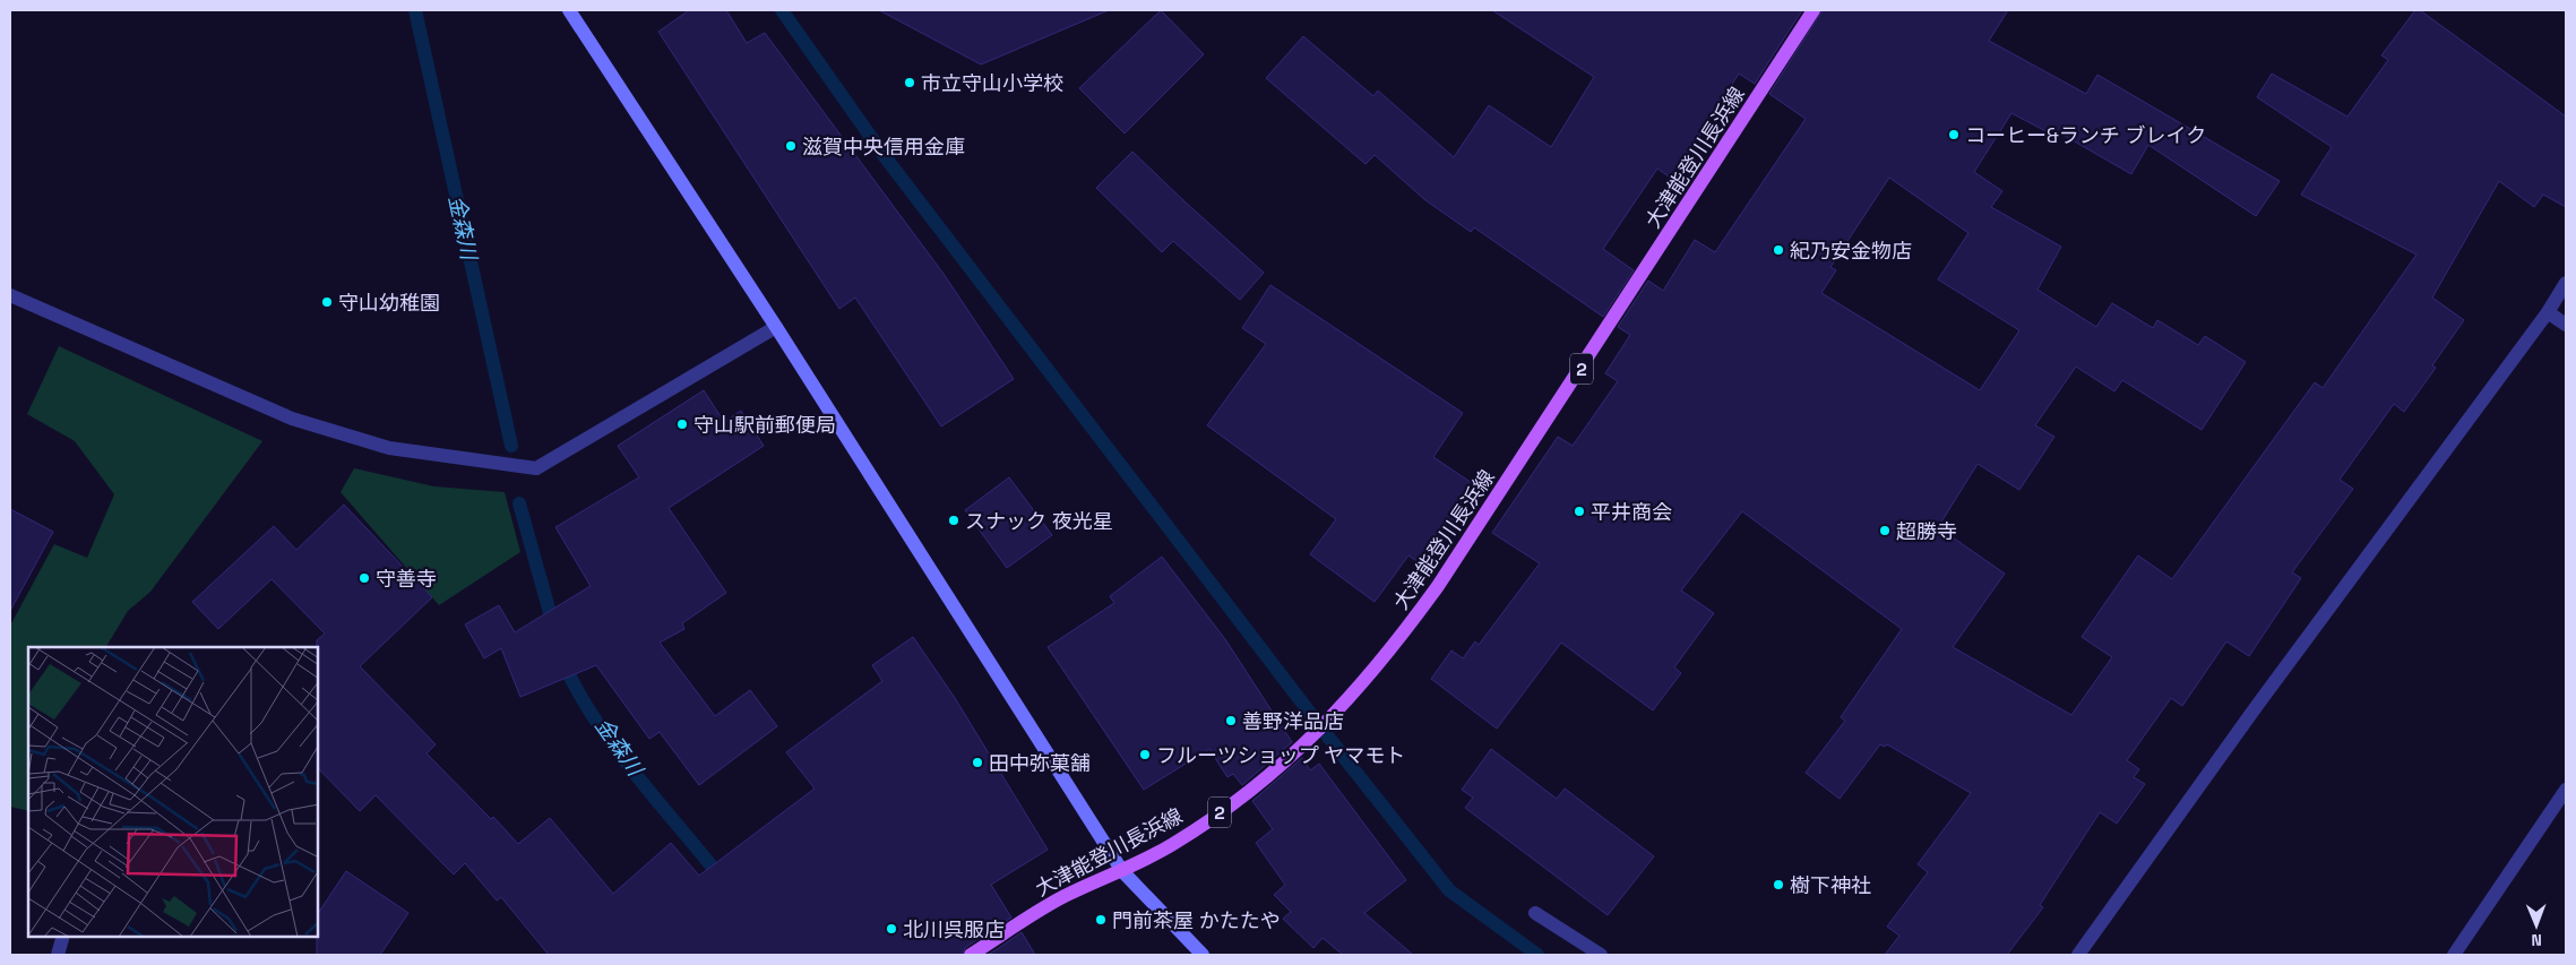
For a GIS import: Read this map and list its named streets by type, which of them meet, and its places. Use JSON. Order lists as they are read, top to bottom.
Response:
{
  "streets": {
    "main road": ["大津能登川長浜線", "2"]
  },
  "water": ["金森川"],
  "places": [
    "市立守山小学校",
    "コーヒー&ランチ ブレイク",
    "滋賀中央信用金庫",
    "紀乃安金物店",
    "守山幼稚園",
    "守山駅前郵便局",
    "平井商会",
    "スナック 夜光星",
    "超勝寺",
    "守善寺",
    "善野洋品店",
    "フルーツショップ ヤマモト",
    "田中弥菓舗",
    "樹下神社",
    "門前茶屋 かたたや",
    "北川呉服店"
  ],
  "north": "bottom"
}
